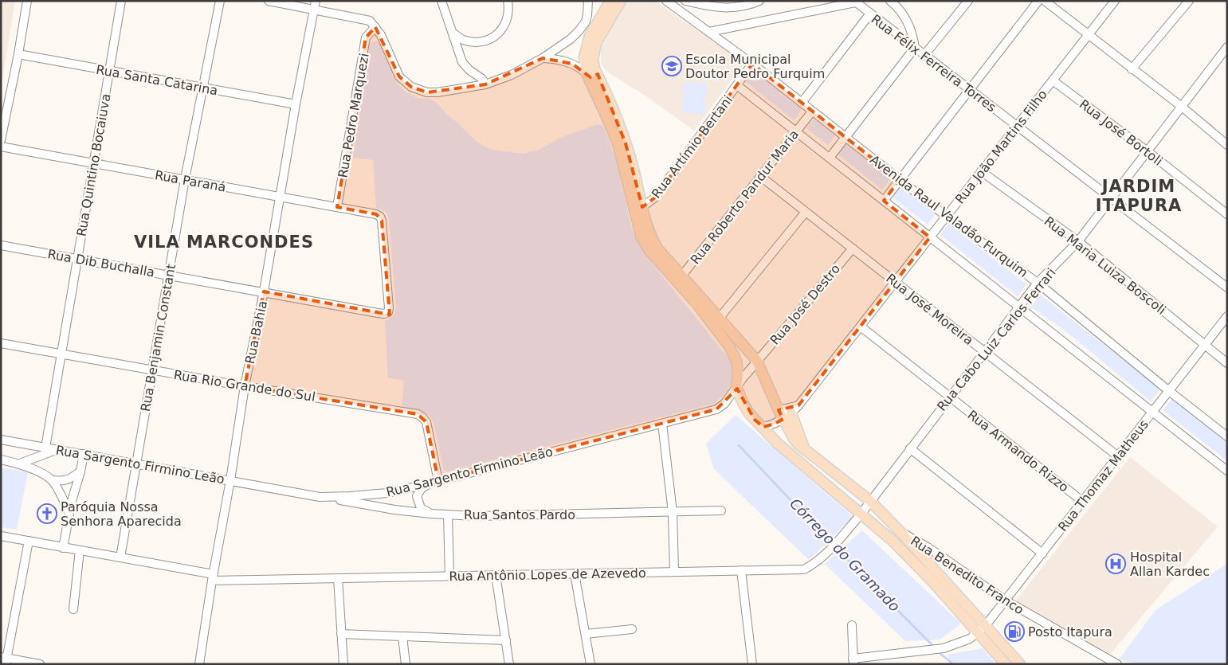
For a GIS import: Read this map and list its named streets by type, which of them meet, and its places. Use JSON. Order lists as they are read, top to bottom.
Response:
{
  "streets": {
    "street": [
      "Rua Félix Ferreira Torres",
      "Rua Santa Catarina",
      "Rua Pedro Marquezi",
      "Rua José Bortoli",
      "Rua Artímio Bertani",
      "Rua João Martins Filho",
      "Rua Quintino Bocaiuva",
      "Rua Paraná",
      "Rua Roberto Pandur Maria",
      "Avenida Raul Valadão Furquim",
      "Rua Dib Buchalla",
      "Rua Maria Luiza Boscoli",
      "Rua José Destro",
      "Rua José Moreira",
      "Rua Bahia",
      "Rua Benjamin Constant",
      "Rua Cabo Luiz Carlos Ferrari",
      "Rua Rio Grande do Sul",
      "Rua Armando Rizzo",
      "Rua Sargento Firmino Leão",
      "Rua Thomaz Matheus",
      "Rua Santos Pardo",
      "Rua Antônio Lopes de Azevedo",
      "Rua Benedito Franco"
    ]
  },
  "crossings": [
    ["Rua Félix Ferreira Torres", "Rua João Martins Filho"],
    ["Rua Félix Ferreira Torres", "Avenida Raul Valadão Furquim"],
    ["Rua Félix Ferreira Torres", "Rua Cabo Luiz Carlos Ferrari"],
    ["Rua Santa Catarina", "Rua Quintino Bocaiuva"],
    ["Rua Santa Catarina", "Rua Bahia"],
    ["Rua Santa Catarina", "Rua Benjamin Constant"],
    ["Rua Pedro Marquezi", "Rua Paraná"],
    ["Rua José Bortoli", "Rua João Martins Filho"],
    ["Rua José Bortoli", "Rua Cabo Luiz Carlos Ferrari"],
    ["Rua Artímio Bertani", "Avenida Raul Valadão Furquim"],
    ["Rua João Martins Filho", "Avenida Raul Valadão Furquim"],
    ["Rua João Martins Filho", "Rua Maria Luiza Boscoli"],
    ["Rua João Martins Filho", "Rua José Moreira"],
    ["Rua João Martins Filho", "Rua Armando Rizzo"],
    ["Rua Quintino Bocaiuva", "Rua Paraná"],
    ["Rua Quintino Bocaiuva", "Rua Dib Buchalla"],
    ["Rua Quintino Bocaiuva", "Rua Rio Grande do Sul"],
    ["Rua Quintino Bocaiuva", "Rua Sargento Firmino Leão"],
    ["Rua Paraná", "Rua Dib Buchalla"],
    ["Rua Paraná", "Rua Bahia"],
    ["Rua Paraná", "Rua Benjamin Constant"],
    ["Rua Roberto Pandur Maria", "Avenida Raul Valadão Furquim"],
    ["Rua Roberto Pandur Maria", "Rua José Moreira"],
    ["Avenida Raul Valadão Furquim", "Rua Cabo Luiz Carlos Ferrari"],
    ["Avenida Raul Valadão Furquim", "Rua Thomaz Matheus"],
    ["Rua Dib Buchalla", "Rua Bahia"],
    ["Rua Dib Buchalla", "Rua Benjamin Constant"],
    ["Rua Maria Luiza Boscoli", "Rua Cabo Luiz Carlos Ferrari"],
    ["Rua Maria Luiza Boscoli", "Rua Thomaz Matheus"],
    ["Rua José Destro", "Rua José Moreira"],
    ["Rua José Destro", "Rua Sargento Firmino Leão"],
    ["Rua José Moreira", "Rua Cabo Luiz Carlos Ferrari"],
    ["Rua José Moreira", "Rua Thomaz Matheus"],
    ["Rua Bahia", "Rua Rio Grande do Sul"],
    ["Rua Bahia", "Rua Sargento Firmino Leão"],
    ["Rua Bahia", "Rua Antônio Lopes de Azevedo"],
    ["Rua Benjamin Constant", "Rua Rio Grande do Sul"],
    ["Rua Benjamin Constant", "Rua Sargento Firmino Leão"],
    ["Rua Benjamin Constant", "Rua Antônio Lopes de Azevedo"],
    ["Rua Cabo Luiz Carlos Ferrari", "Rua Armando Rizzo"],
    ["Rua Cabo Luiz Carlos Ferrari", "Rua Antônio Lopes de Azevedo"],
    ["Rua Rio Grande do Sul", "Rua Sargento Firmino Leão"],
    ["Rua Armando Rizzo", "Rua Thomaz Matheus"],
    ["Rua Sargento Firmino Leão", "Rua Santos Pardo"],
    ["Rua Thomaz Matheus", "Rua Benedito Franco"]
  ],
  "districts": ["JARDIM ITAPURA", "VILA MARCONDES"],
  "water": ["Córrego do Gramado"],
  "places": {
    "school or university": ["Escola Municipal Doutor Pedro Furquim"],
    "church": ["Paróquia Nossa Senhora Aparecida"],
    "hospital": ["Hospital Allan Kardec"],
    "fuel station": ["Posto Itapura"]
  }
}
